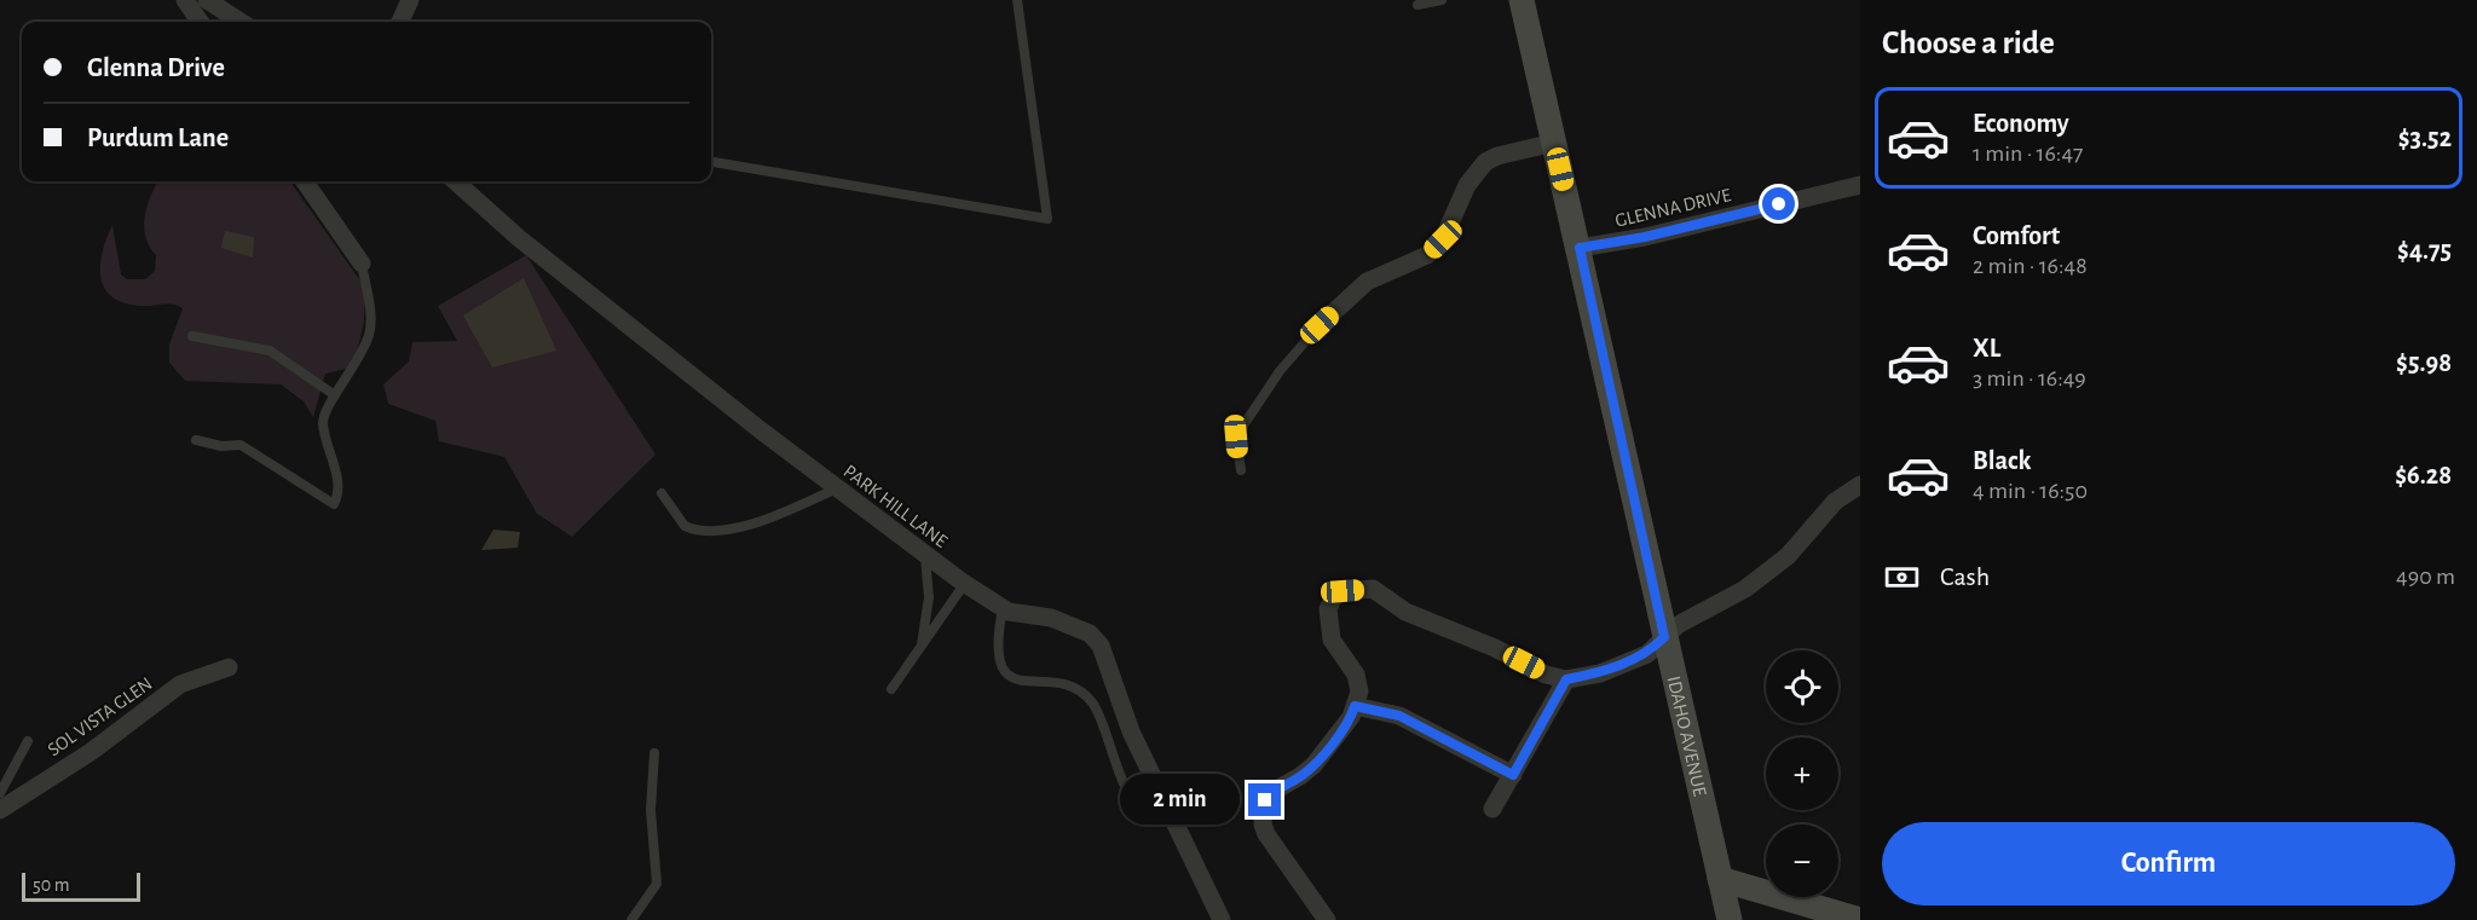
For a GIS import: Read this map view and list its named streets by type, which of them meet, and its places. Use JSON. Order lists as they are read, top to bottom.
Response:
{
  "streets": {
    "street": [
      "GLENNA DRIVE",
      "PARK HILL LANE",
      "SOL VISTA GLEN",
      "IDAHO AVENUE"
    ]
  },
  "crossings": [
    ["GLENNA DRIVE", "IDAHO AVENUE"]
  ],
  "scale_bar": "50 m",
  "page": {
    "heading": "Choose a ride",
    "banner": ["Glenna Drive", "Purdum Lane"],
    "list": [
      {
        "name": "Economy",
        "note": "1 min · 16:47",
        "value": "$3.52"
      },
      {
        "name": "Comfort",
        "note": "2 min · 16:48",
        "value": "$4.75"
      },
      {
        "name": "XL",
        "note": "3 min · 16:49",
        "value": "$5.98"
      },
      {
        "name": "Black",
        "note": "4 min · 16:50",
        "value": "$6.28"
      }
    ],
    "pay": ["Cash", "490 m"],
    "map_buttons": ["+", "−"],
    "bubble": "2 min",
    "buttons": "Confirm",
    "scale": "50 m"
  }
}
